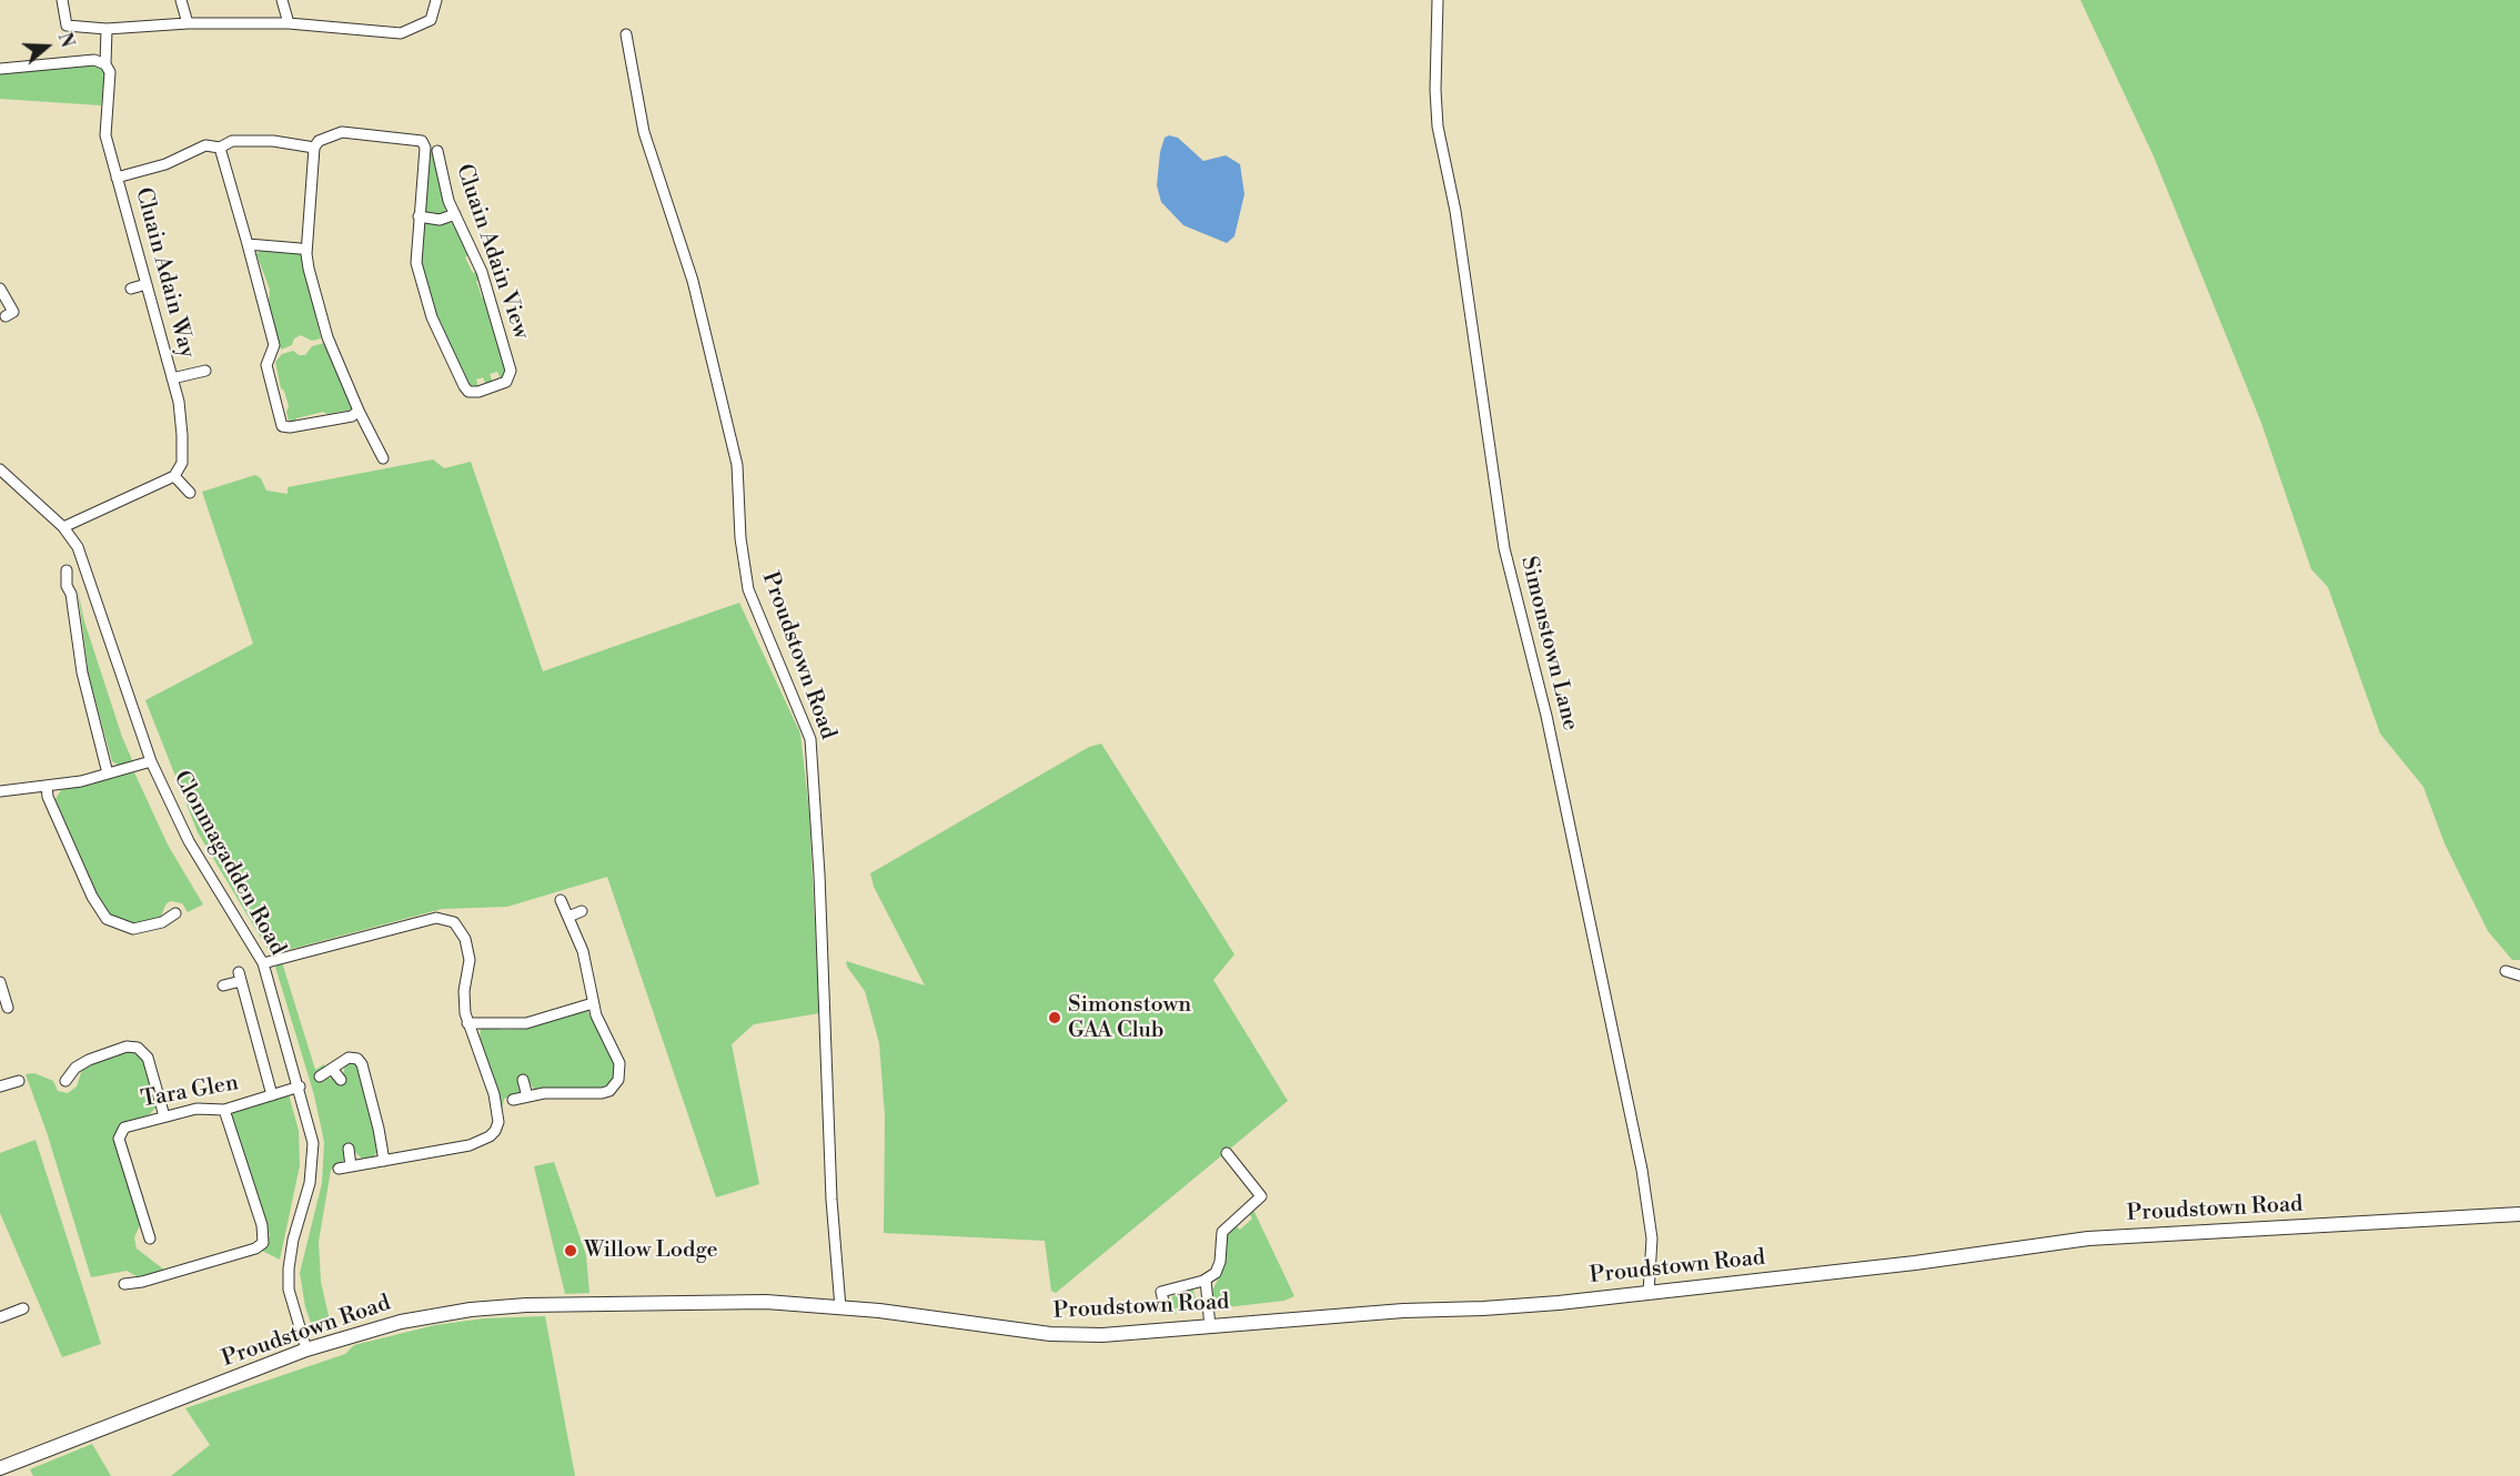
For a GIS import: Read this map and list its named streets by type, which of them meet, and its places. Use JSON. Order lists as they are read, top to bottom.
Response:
{
  "streets": {
    "main road": ["Proudstown Road"],
    "street": [
      "Cluain Adain View",
      "Cluain Adain Way",
      "Simonstown Lane",
      "Clonmagadden Road",
      "Tara Glen"
    ]
  },
  "crossings": [
    ["Simonstown Lane", "Proudstown Road"],
    ["Proudstown Road", "Clonmagadden Road"],
    ["Clonmagadden Road", "Tara Glen"]
  ],
  "places": ["Simonstown GAA Club", "Willow Lodge"],
  "north": "right"
}
